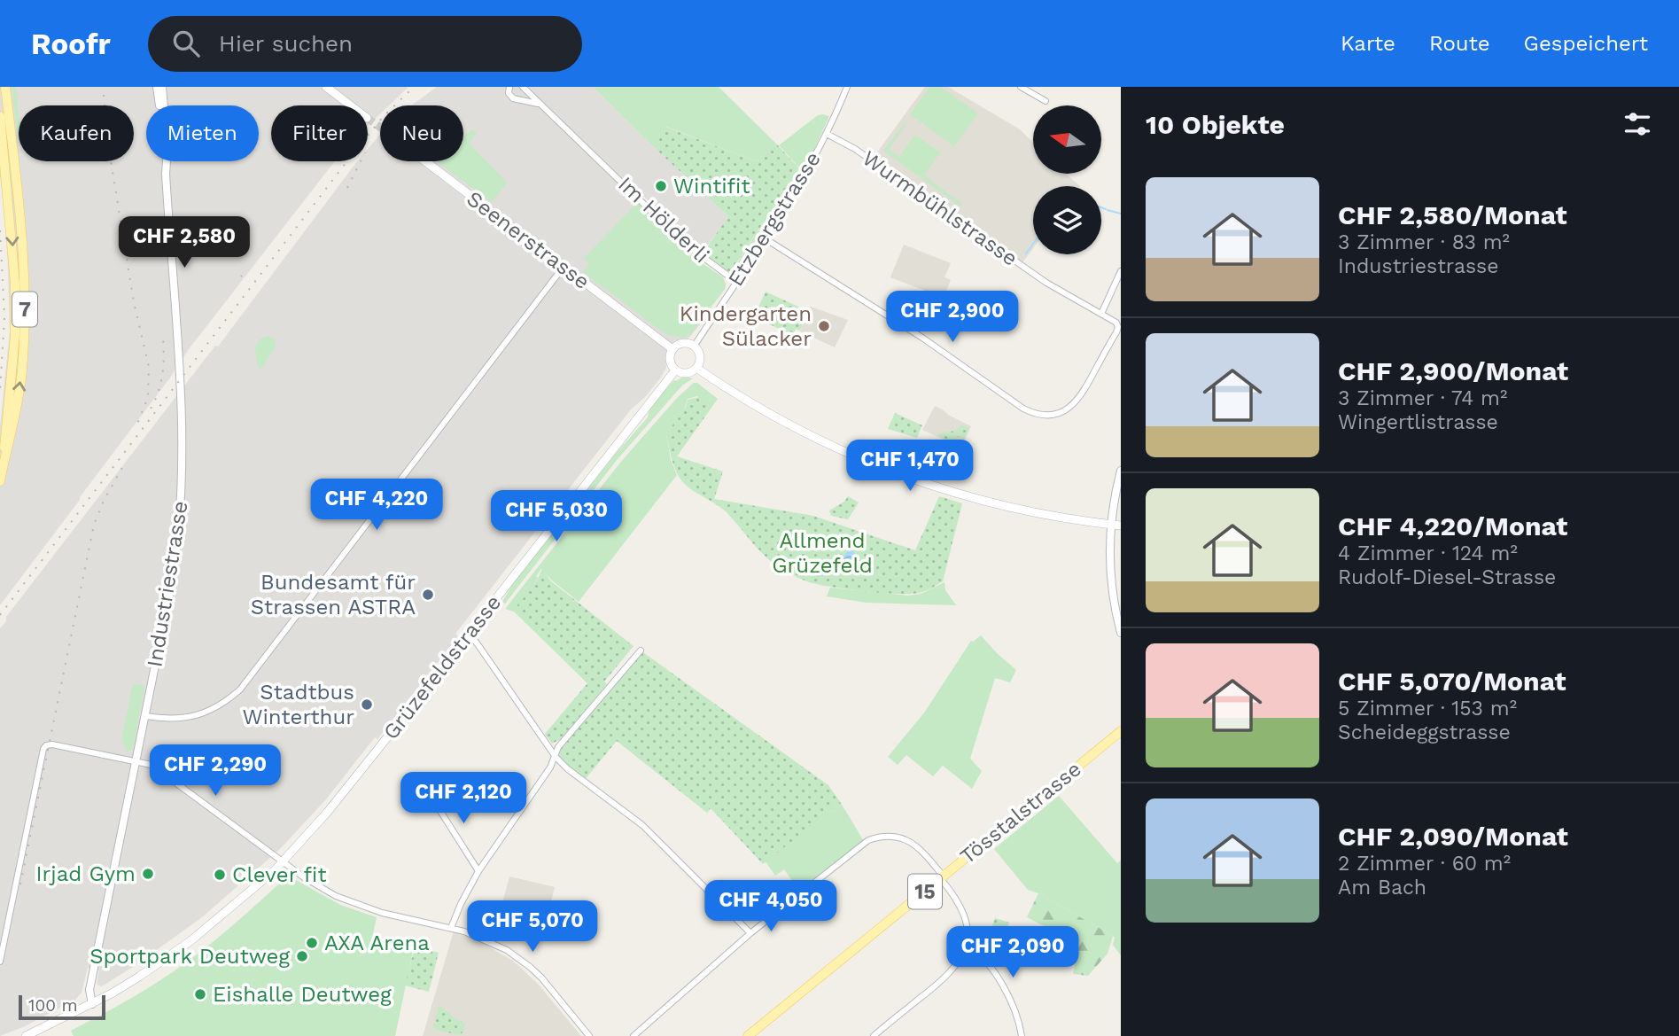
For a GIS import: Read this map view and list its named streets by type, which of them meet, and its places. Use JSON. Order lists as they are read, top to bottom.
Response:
{
  "streets": {
    "main road": [
      "Seenerstrasse",
      "7",
      "Grüzefeldstrasse",
      "Tösstalstrasse",
      "15"
    ],
    "street": [
      "Wurmbühlstrasse",
      "Etzbergstrasse",
      "Im Hölderli",
      "Industriestrasse"
    ]
  },
  "crossings": [
    ["Wurmbühlstrasse", "Etzbergstrasse"],
    ["Etzbergstrasse", "Im Hölderli"],
    ["Etzbergstrasse", "Seenerstrasse"],
    ["Etzbergstrasse", "Grüzefeldstrasse"],
    ["Seenerstrasse", "Grüzefeldstrasse"],
    ["Industriestrasse", "Grüzefeldstrasse"]
  ],
  "parks": ["Allmend Grüzefeld"],
  "places": [
    "Wintifit",
    "Kindergarten Sülacker",
    "Bundesamt für Strassen ASTRA",
    "Stadtbus Winterthur",
    "Irjad Gym",
    "Clever fit",
    "AXA Arena",
    "Sportpark Deutweg",
    "Eishalle Deutweg"
  ],
  "scale_bar": "100 m",
  "north": "left",
  "page": {
    "header": "Roofr",
    "search": "Hier suchen",
    "nav": ["Karte", "Route", "Gespeichert"],
    "heading": "10 Objekte",
    "chip": [
      "Kaufen",
      "Mieten",
      "Filter",
      "Neu"
    ],
    "list": [
      {
        "name": "CHF 2,580/Monat",
        "note": "3 Zimmer · 83 m² · Industriestrasse"
      },
      {
        "name": "CHF 2,900/Monat",
        "note": "3 Zimmer · 74 m² · Wingertlistrasse"
      },
      {
        "name": "CHF 4,220/Monat",
        "note": "4 Zimmer · 124 m² · Rudolf-Diesel-Strasse"
      },
      {
        "name": "CHF 5,070/Monat",
        "note": "5 Zimmer · 153 m² · Scheideggstrasse"
      },
      {
        "name": "CHF 2,090/Monat",
        "note": "2 Zimmer · 60 m² · Am Bach"
      }
    ],
    "price": [
      "CHF 2,580",
      "CHF 2,900",
      "CHF 1,470",
      "CHF 4,220",
      "CHF 5,030",
      "CHF 2,290",
      "CHF 2,120",
      "CHF 4,050",
      "CHF 5,070",
      "CHF 2,090"
    ],
    "scale": "100 m"
  }
}
